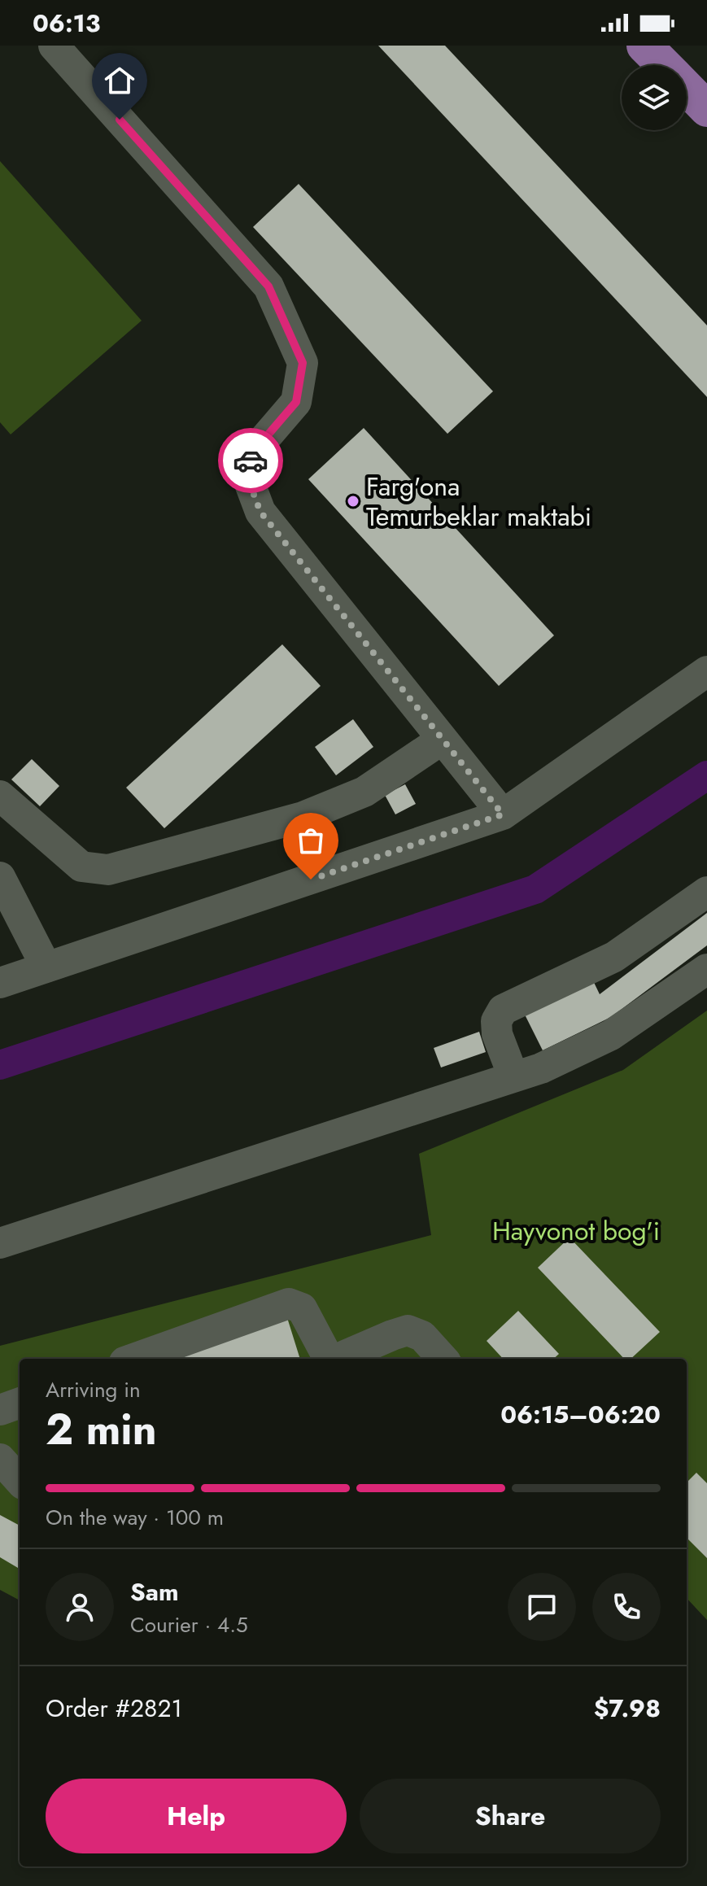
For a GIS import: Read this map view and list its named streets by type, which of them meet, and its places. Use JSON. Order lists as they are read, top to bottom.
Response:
{
  "parks": ["Hayvonot bog'i"],
  "places": ["Farg'ona Temurbeklar maktabi"],
  "page": {
    "status": "06:13",
    "heading": ["2 min", "Arriving in", "06:15–06:20"],
    "panel": [
      "Sam",
      "Courier · 4.5",
      "Order #2821",
      "$7.98"
    ],
    "bar": "On the way · 100 m",
    "buttons": ["Help", "Share"]
  }
}
